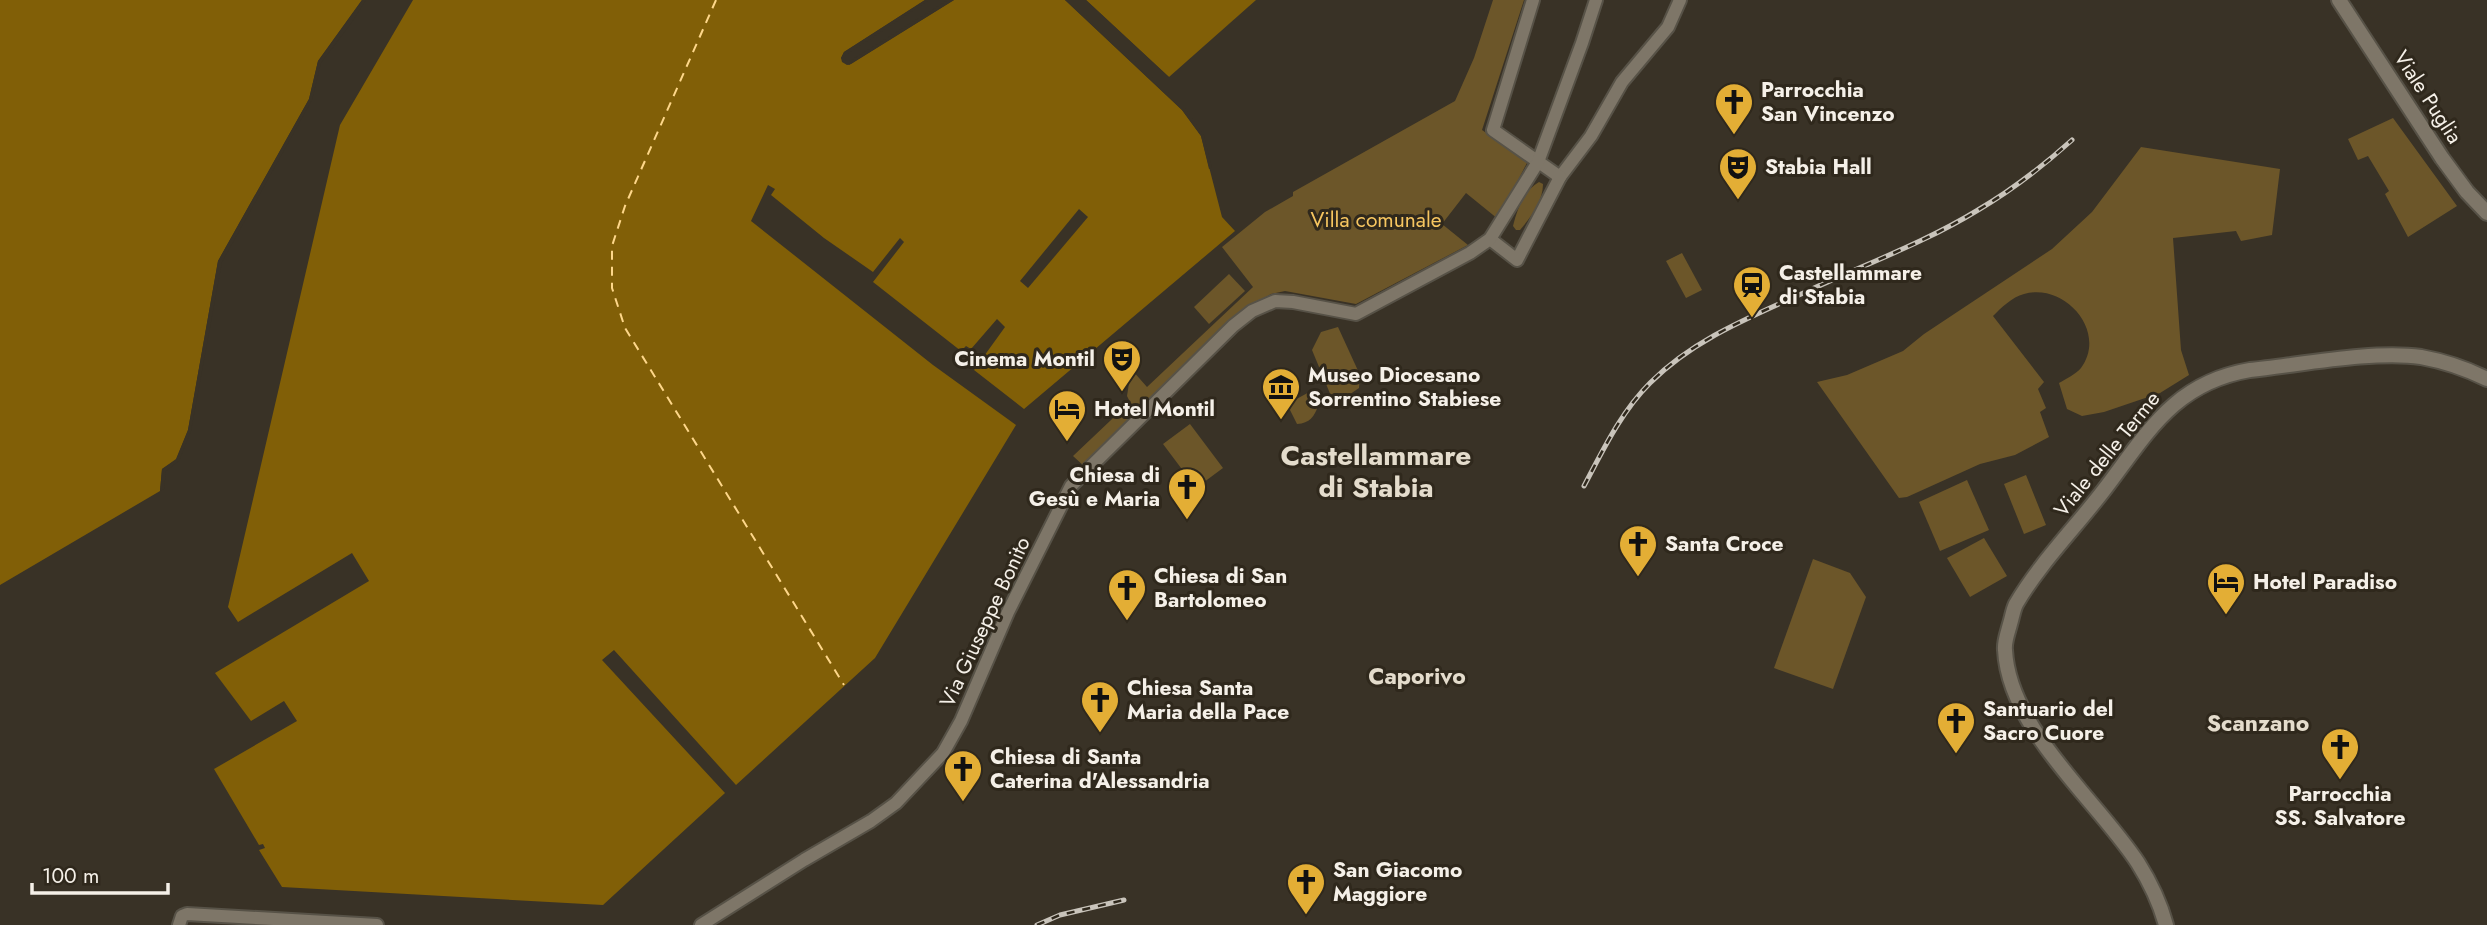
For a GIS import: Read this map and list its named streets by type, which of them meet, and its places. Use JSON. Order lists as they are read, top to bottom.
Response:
{
  "streets": {
    "main road": ["Viale Puglia", "Viale delle Terme"],
    "street": ["Via Giuseppe Bonito"]
  },
  "districts": ["Castellammare di Stabia", "Caporivo", "Scanzano"],
  "parks": ["Villa comunale"],
  "places": {
    "church": [
      "Parrocchia San Vincenzo",
      "Chiesa di Gesù e Maria",
      "Santa Croce",
      "Chiesa di San Bartolomeo",
      "Chiesa Santa Maria della Pace",
      "Santuario del Sacro Cuore",
      "Parrocchia SS. Salvatore",
      "Chiesa di Santa Caterina d'Alessandria",
      "San Giacomo Maggiore"
    ],
    "theatre": ["Stabia Hall", "Cinema Montil"],
    "station": ["Castellammare di Stabia"],
    "museum": ["Museo Diocesano Sorrentino Stabiese"],
    "hotel": ["Hotel Montil", "Hotel Paradiso"]
  },
  "scale_bar": "100 m"
}
